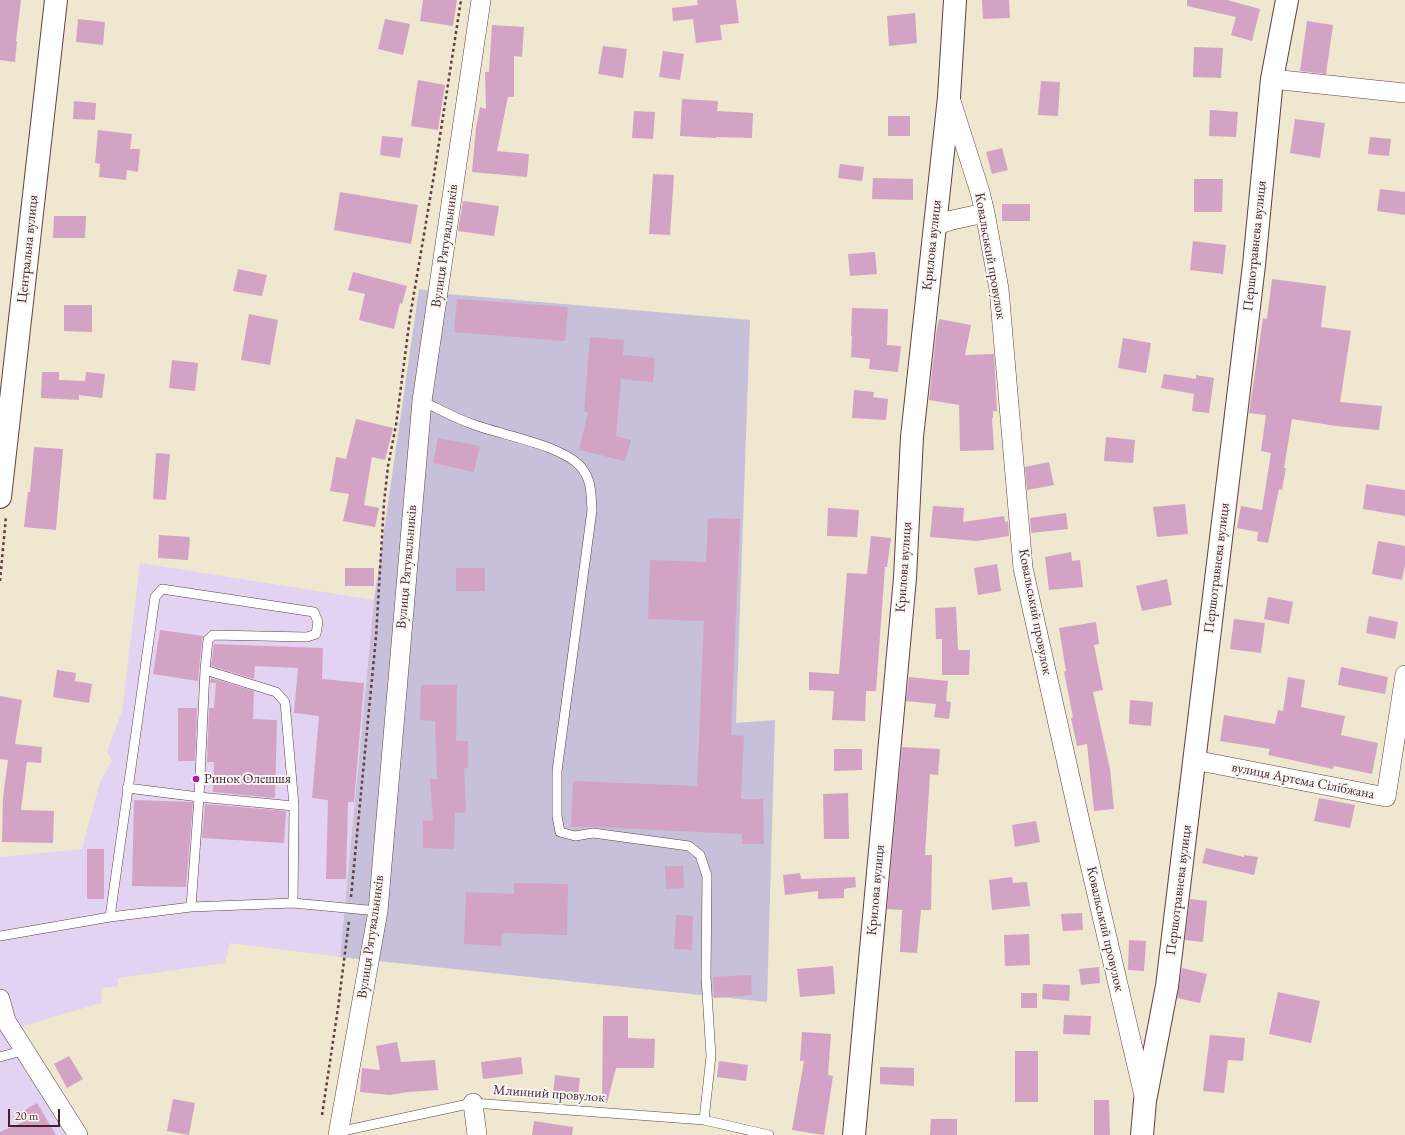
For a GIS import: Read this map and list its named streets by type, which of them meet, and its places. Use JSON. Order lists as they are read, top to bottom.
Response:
{
  "streets": {
    "street": [
      "Крилова вулиця",
      "Вулиця Рятувальників",
      "Першотравнева вулиця",
      "Центральна вулиця",
      "Ковальський провулок",
      "вулиця Артема Сілібжана"
    ],
    "lane": ["Млинний провулок"]
  },
  "crossings": [
    ["Крилова вулиця", "Ковальський провулок"],
    ["Вулиця Рятувальників", "Млинний провулок"],
    ["Першотравнева вулиця", "Ковальський провулок"],
    ["Першотравнева вулиця", "вулиця Артема Сілібжана"]
  ],
  "places": ["Ринок Олешшя"],
  "scale_bar": "20 m"
}
